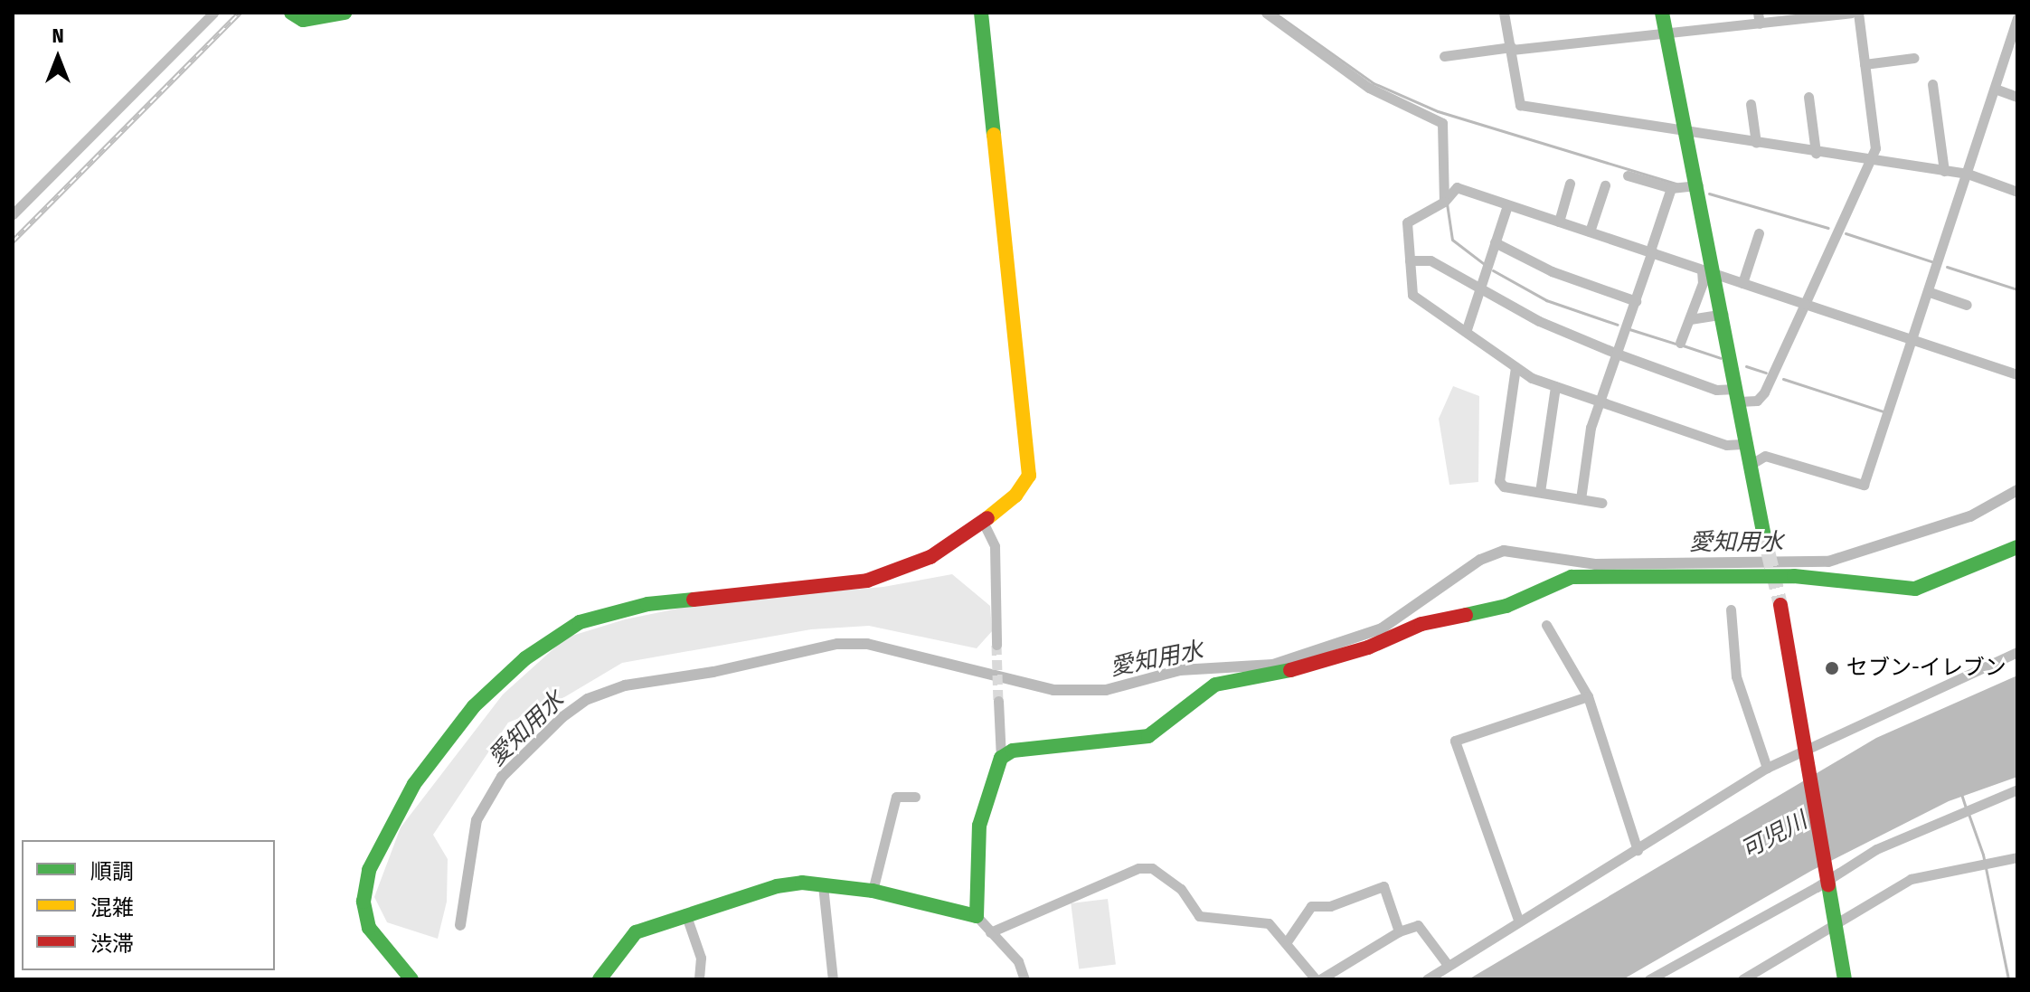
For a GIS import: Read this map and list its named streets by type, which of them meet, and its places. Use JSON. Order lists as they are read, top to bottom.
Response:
{
  "water": ["愛知用水", "可児川"],
  "places": ["セブン-イレブン"],
  "legend": ["順調", "混雑", "渋滞"],
  "north": "top"
}
